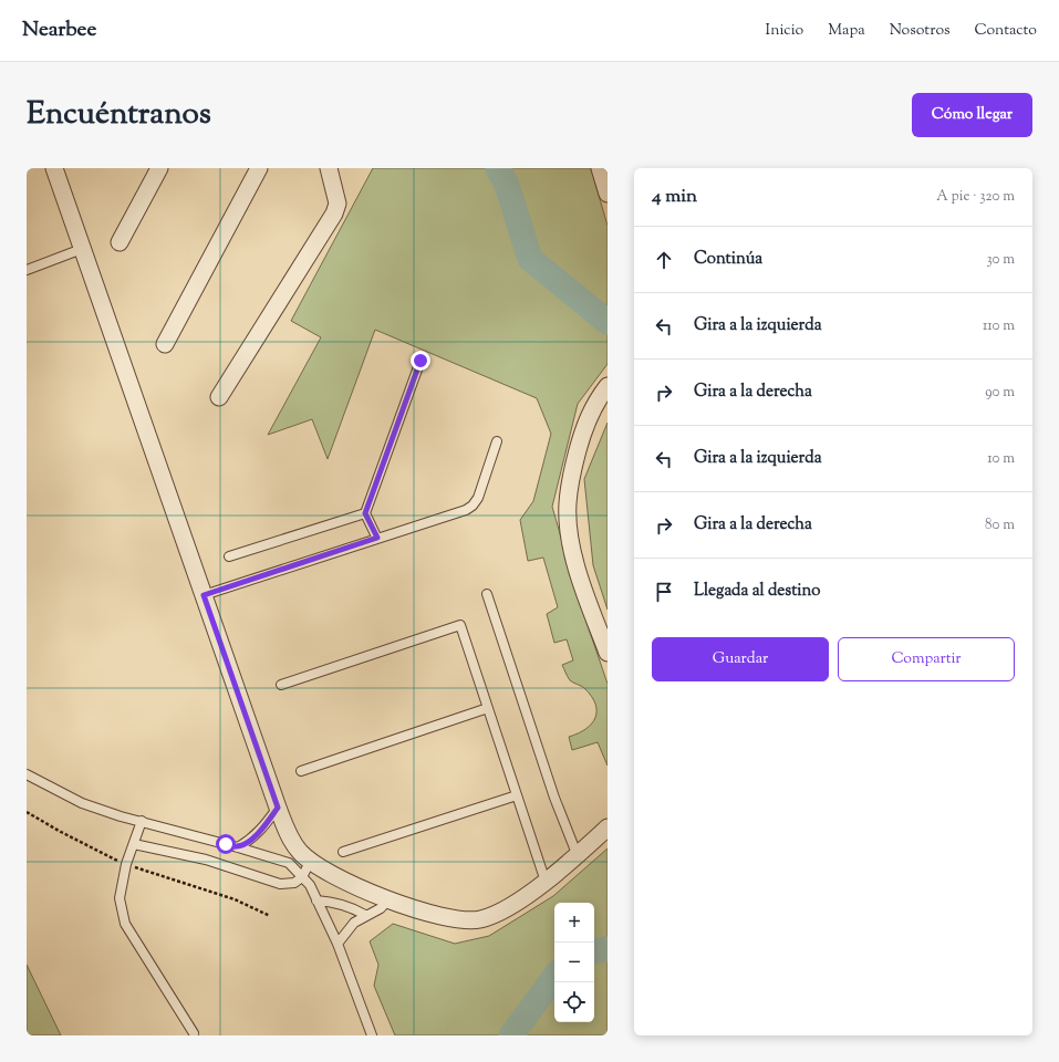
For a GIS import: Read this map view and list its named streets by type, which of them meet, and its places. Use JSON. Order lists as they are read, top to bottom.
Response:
{
  "page": {
    "header": "Nearbee",
    "nav": [
      "Inicio",
      "Mapa",
      "Nosotros",
      "Contacto"
    ],
    "title": "Encuéntranos",
    "buttons": [
      "Cómo llegar",
      ["Guardar", "Compartir"]
    ],
    "heading": ["4 min", "A pie · 320 m"],
    "list": [
      ["Continúa", "30 m"],
      ["Gira a la izquierda", "110 m"],
      ["Gira a la derecha", "90 m"],
      ["Gira a la izquierda", "10 m"],
      ["Gira a la derecha", "80 m"],
      "Llegada al destino"
    ],
    "map_buttons": ["+", "−"]
  }
}
